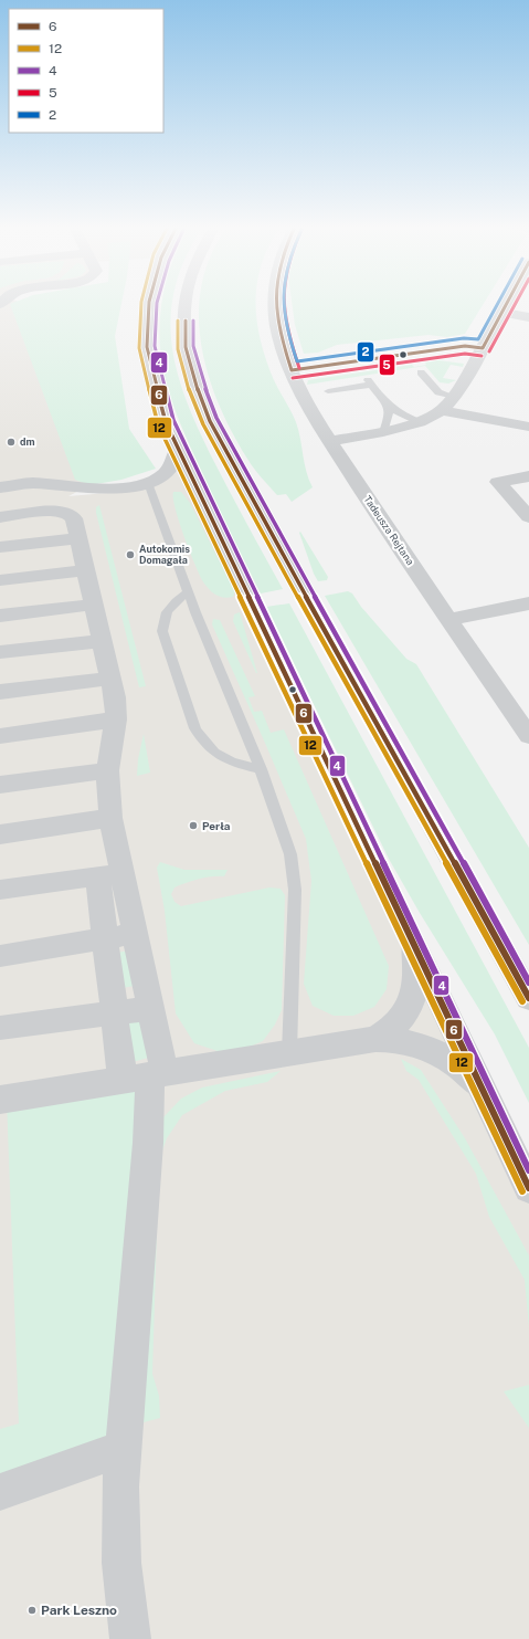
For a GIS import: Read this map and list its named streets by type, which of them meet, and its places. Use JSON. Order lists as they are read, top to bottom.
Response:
{
  "streets": {
    "street": ["Tadeusza Rejtana"]
  },
  "places": [
    "dm",
    "Autokomis Domagała",
    "Perła",
    "Park Leszno"
  ],
  "lines": [
    "transit line 6",
    "transit line 12",
    "transit line 4",
    "transit line 5",
    "transit line 2"
  ],
  "legend": [
    "6",
    "12",
    "4",
    "5",
    "2"
  ]
}
